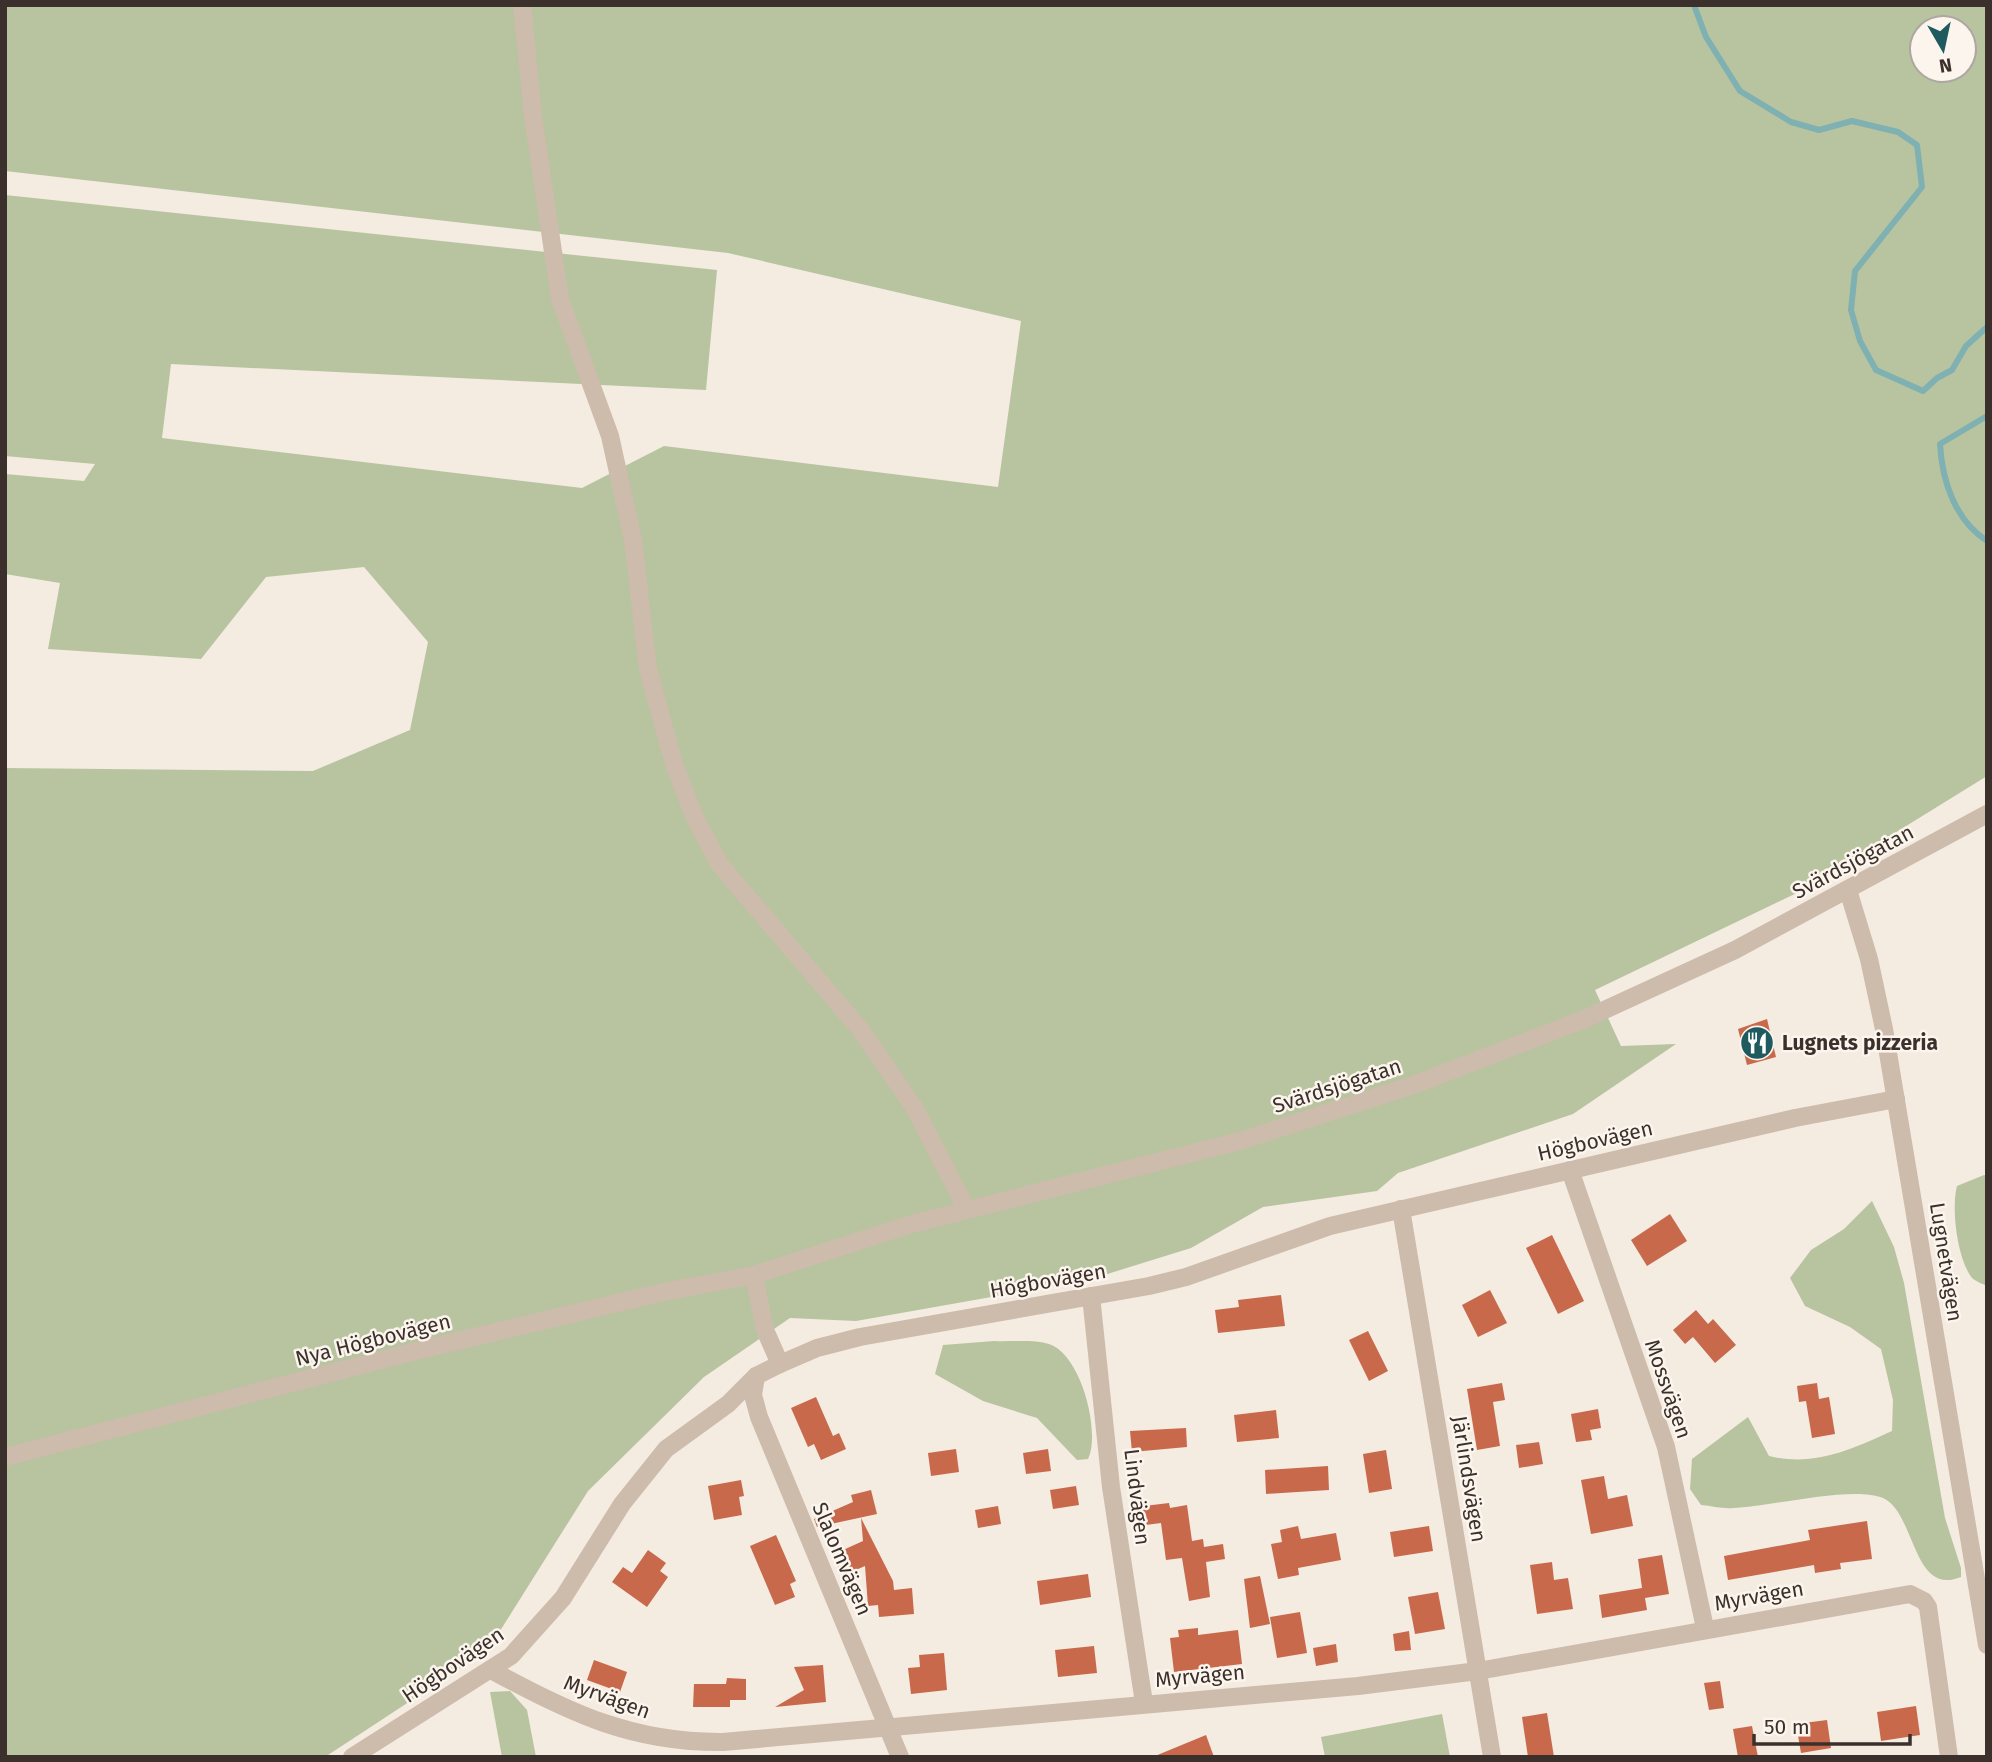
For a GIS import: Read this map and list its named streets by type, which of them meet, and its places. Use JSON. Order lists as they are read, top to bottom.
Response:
{
  "streets": {
    "street": [
      "Svärdsjögatan",
      "Högbovägen",
      "Lugnetvägen",
      "Nya Högbovägen",
      "Mossvägen",
      "Järlindsvägen",
      "Lindvägen",
      "Slalomvägen",
      "Myrvägen"
    ]
  },
  "crossings": [
    ["Svärdsjögatan", "Lugnetvägen"],
    ["Svärdsjögatan", "Nya Högbovägen"],
    ["Högbovägen", "Lugnetvägen"],
    ["Högbovägen", "Mossvägen"],
    ["Högbovägen", "Järlindsvägen"],
    ["Högbovägen", "Lindvägen"],
    ["Högbovägen", "Slalomvägen"],
    ["Högbovägen", "Myrvägen"],
    ["Mossvägen", "Myrvägen"],
    ["Järlindsvägen", "Myrvägen"],
    ["Lindvägen", "Myrvägen"],
    ["Slalomvägen", "Myrvägen"]
  ],
  "places": {
    "restaurant": ["Lugnets pizzeria"]
  },
  "scale_bar": "50 m",
  "north": "bottom"
}
